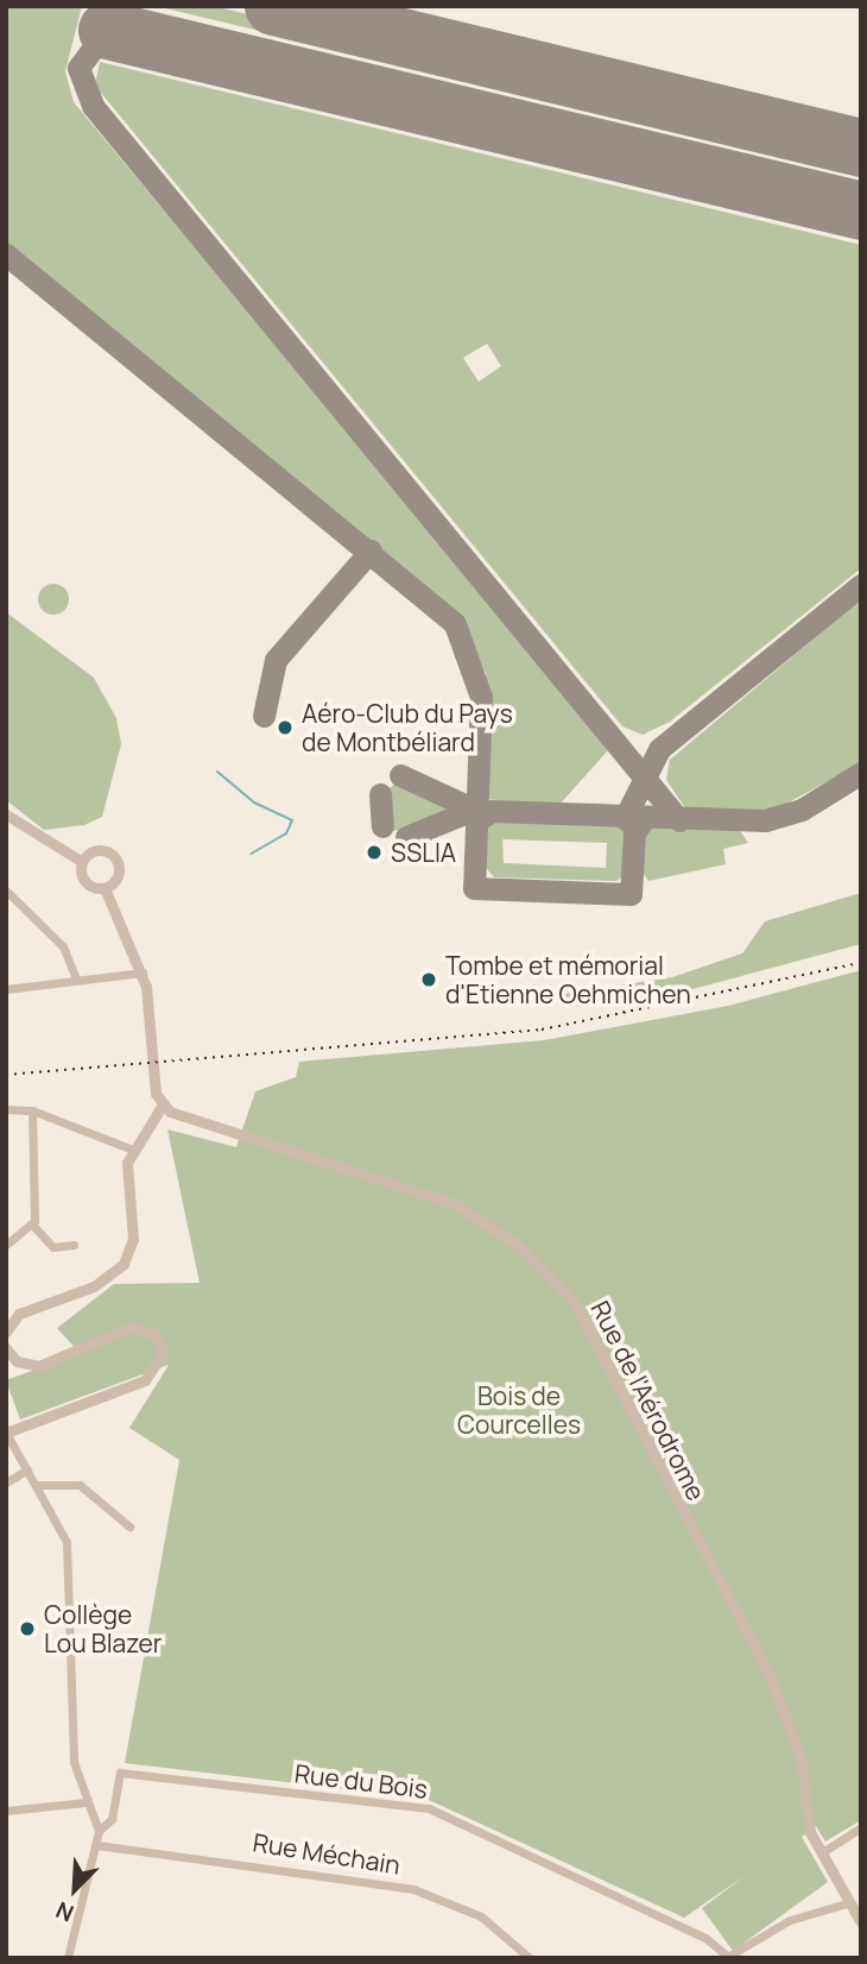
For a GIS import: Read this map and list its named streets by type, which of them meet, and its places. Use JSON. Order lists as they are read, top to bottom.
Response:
{
  "streets": {
    "street": ["Rue de l'Aérodrome", "Rue du Bois", "Rue Méchain"]
  },
  "crossings": [
    ["Rue de l'Aérodrome", "Rue du Bois"]
  ],
  "parks": ["Bois de Courcelles"],
  "places": [
    "Aéro-Club du Pays de Montbéliard",
    "SSLIA",
    "Tombe et mémorial d'Etienne Oehmichen",
    "Collège Lou Blazer"
  ],
  "north": "bottom left"
}
